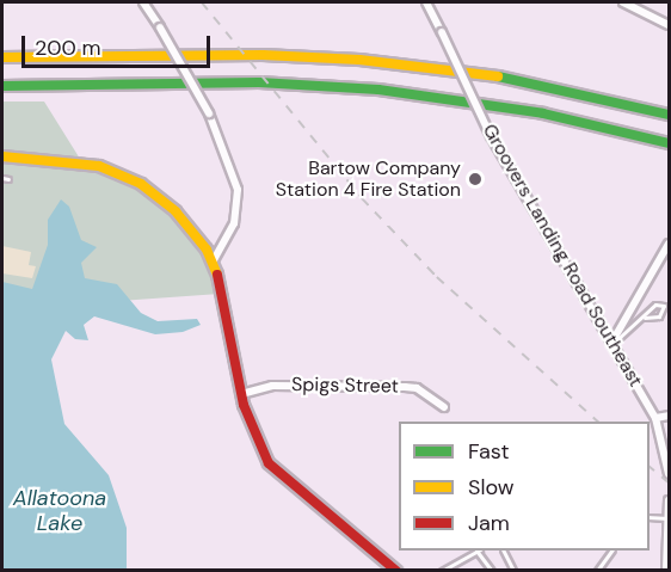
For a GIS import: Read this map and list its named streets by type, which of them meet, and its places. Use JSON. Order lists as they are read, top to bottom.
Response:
{
  "streets": {
    "street": ["Groovers Landing Road Southeast", "Spigs Street"]
  },
  "water": ["Allatoona Lake"],
  "places": ["Bartow Company Station 4 Fire Station"],
  "legend": ["Fast", "Slow", "Jam"],
  "scale_bar": "200 m"
}
